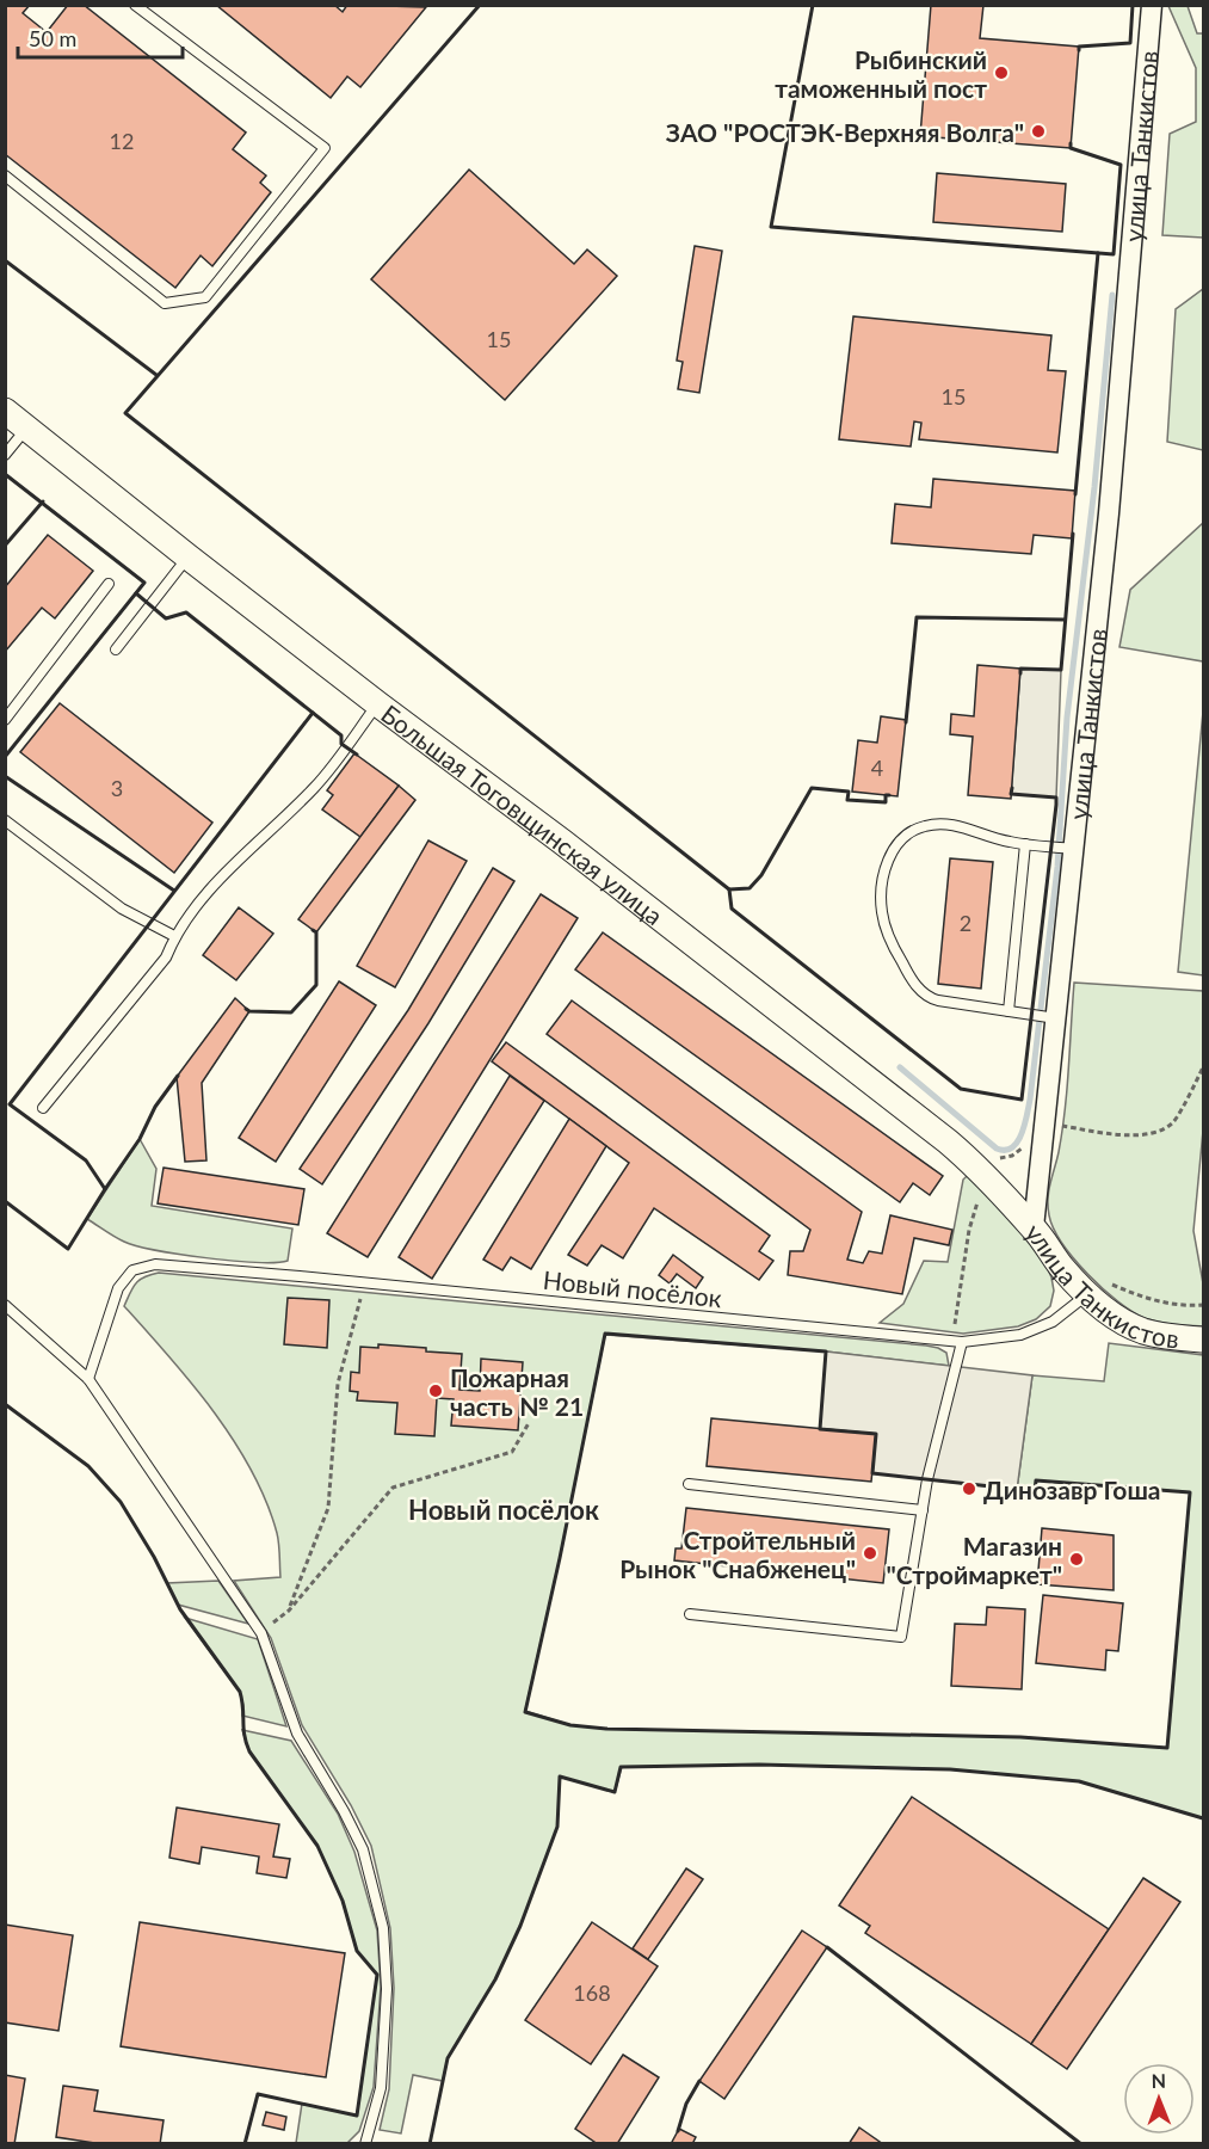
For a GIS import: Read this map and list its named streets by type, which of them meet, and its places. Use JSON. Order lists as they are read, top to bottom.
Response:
{
  "streets": {
    "street": ["улица Танкистов", "Большая Тоговщинская улица"],
    "lane": ["Новый посёлок"]
  },
  "crossings": [
    ["улица Танкистов", "Большая Тоговщинская улица"],
    ["улица Танкистов", "Новый посёлок"]
  ],
  "districts": ["Новый посёлок"],
  "places": [
    "Рыбинский таможенный пост",
    "ЗАО \"РОСТЭК-Верхняя Волга\"",
    "Пожарная часть № 21",
    "Динозавр Гоша",
    "Стройтельный Рынок \"Снабженец\"",
    "Магазин \"Строймаркет\""
  ],
  "house_numbers": [
    "12",
    "15",
    "15",
    "4",
    "3",
    "2",
    "168"
  ],
  "scale_bar": "50 m",
  "north": "top"
}
